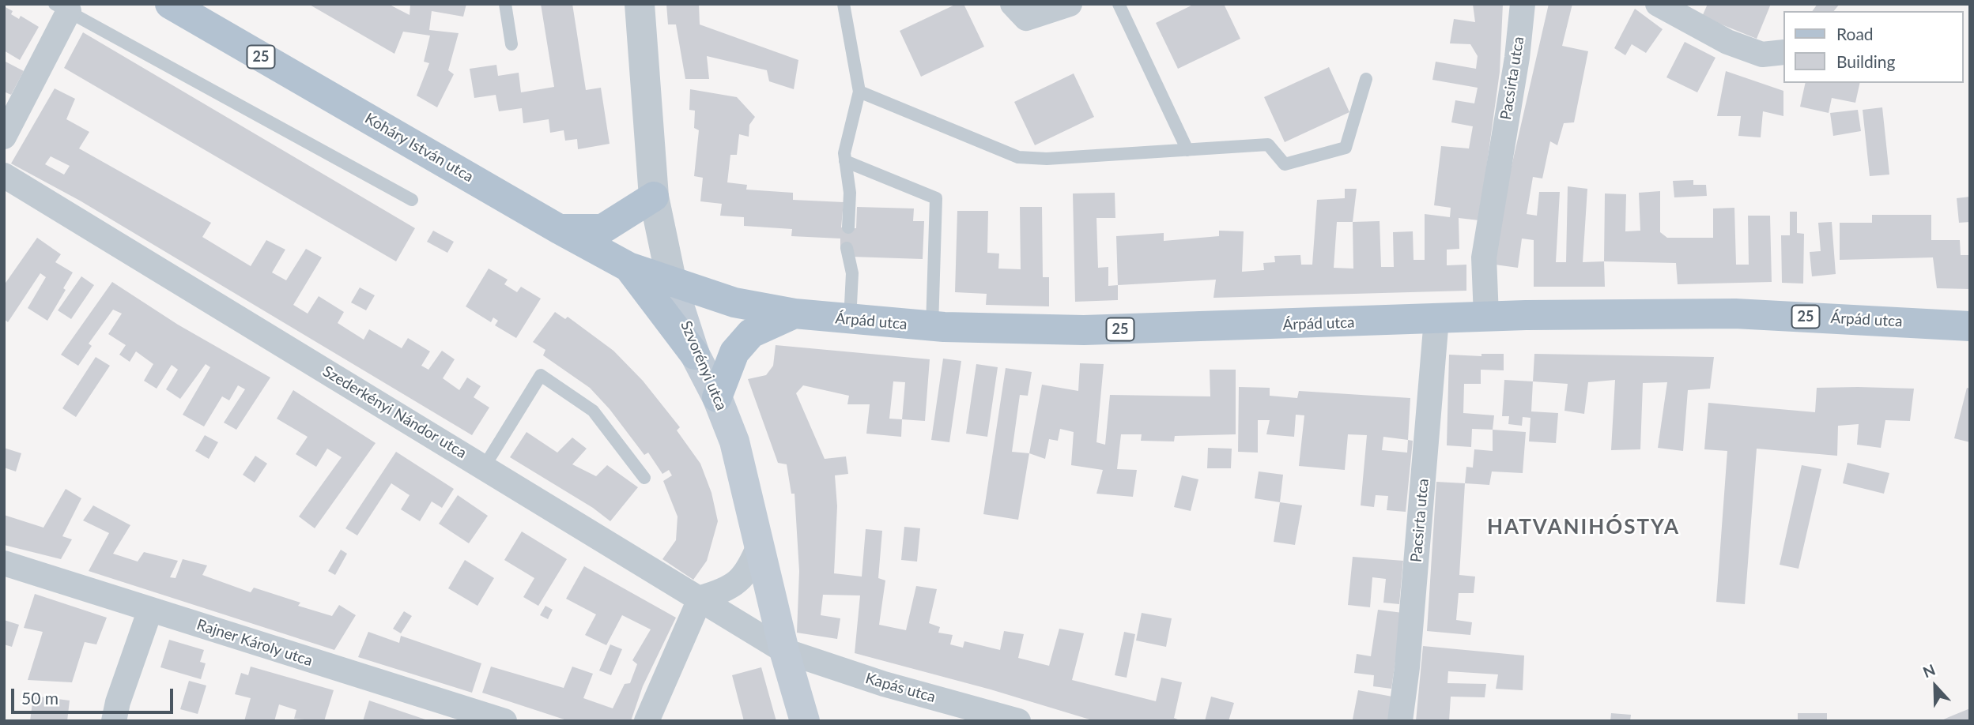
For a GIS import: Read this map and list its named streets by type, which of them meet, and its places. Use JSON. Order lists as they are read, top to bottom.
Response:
{
  "streets": {
    "main road": [
      "25",
      "Koháry István utca",
      "Árpád utca",
      "Szvorényi utca"
    ],
    "street": [
      "Pacsirta utca",
      "Szederkényi Nándor utca",
      "Rajner Károly utca",
      "Kapás utca"
    ]
  },
  "crossings": [
    ["Pacsirta utca", "Árpád utca"],
    ["Koháry István utca", "Árpád utca"],
    ["Koháry István utca", "Szvorényi utca"],
    ["Árpád utca", "Szvorényi utca"],
    ["Szvorényi utca", "Szederkényi Nándor utca"],
    ["Szvorényi utca", "Kapás utca"],
    ["Szederkényi Nándor utca", "Kapás utca"]
  ],
  "districts": ["HATVANIHÓSTYA"],
  "legend": ["Road", "Building"],
  "scale_bar": "50 m",
  "north": "top"
}
